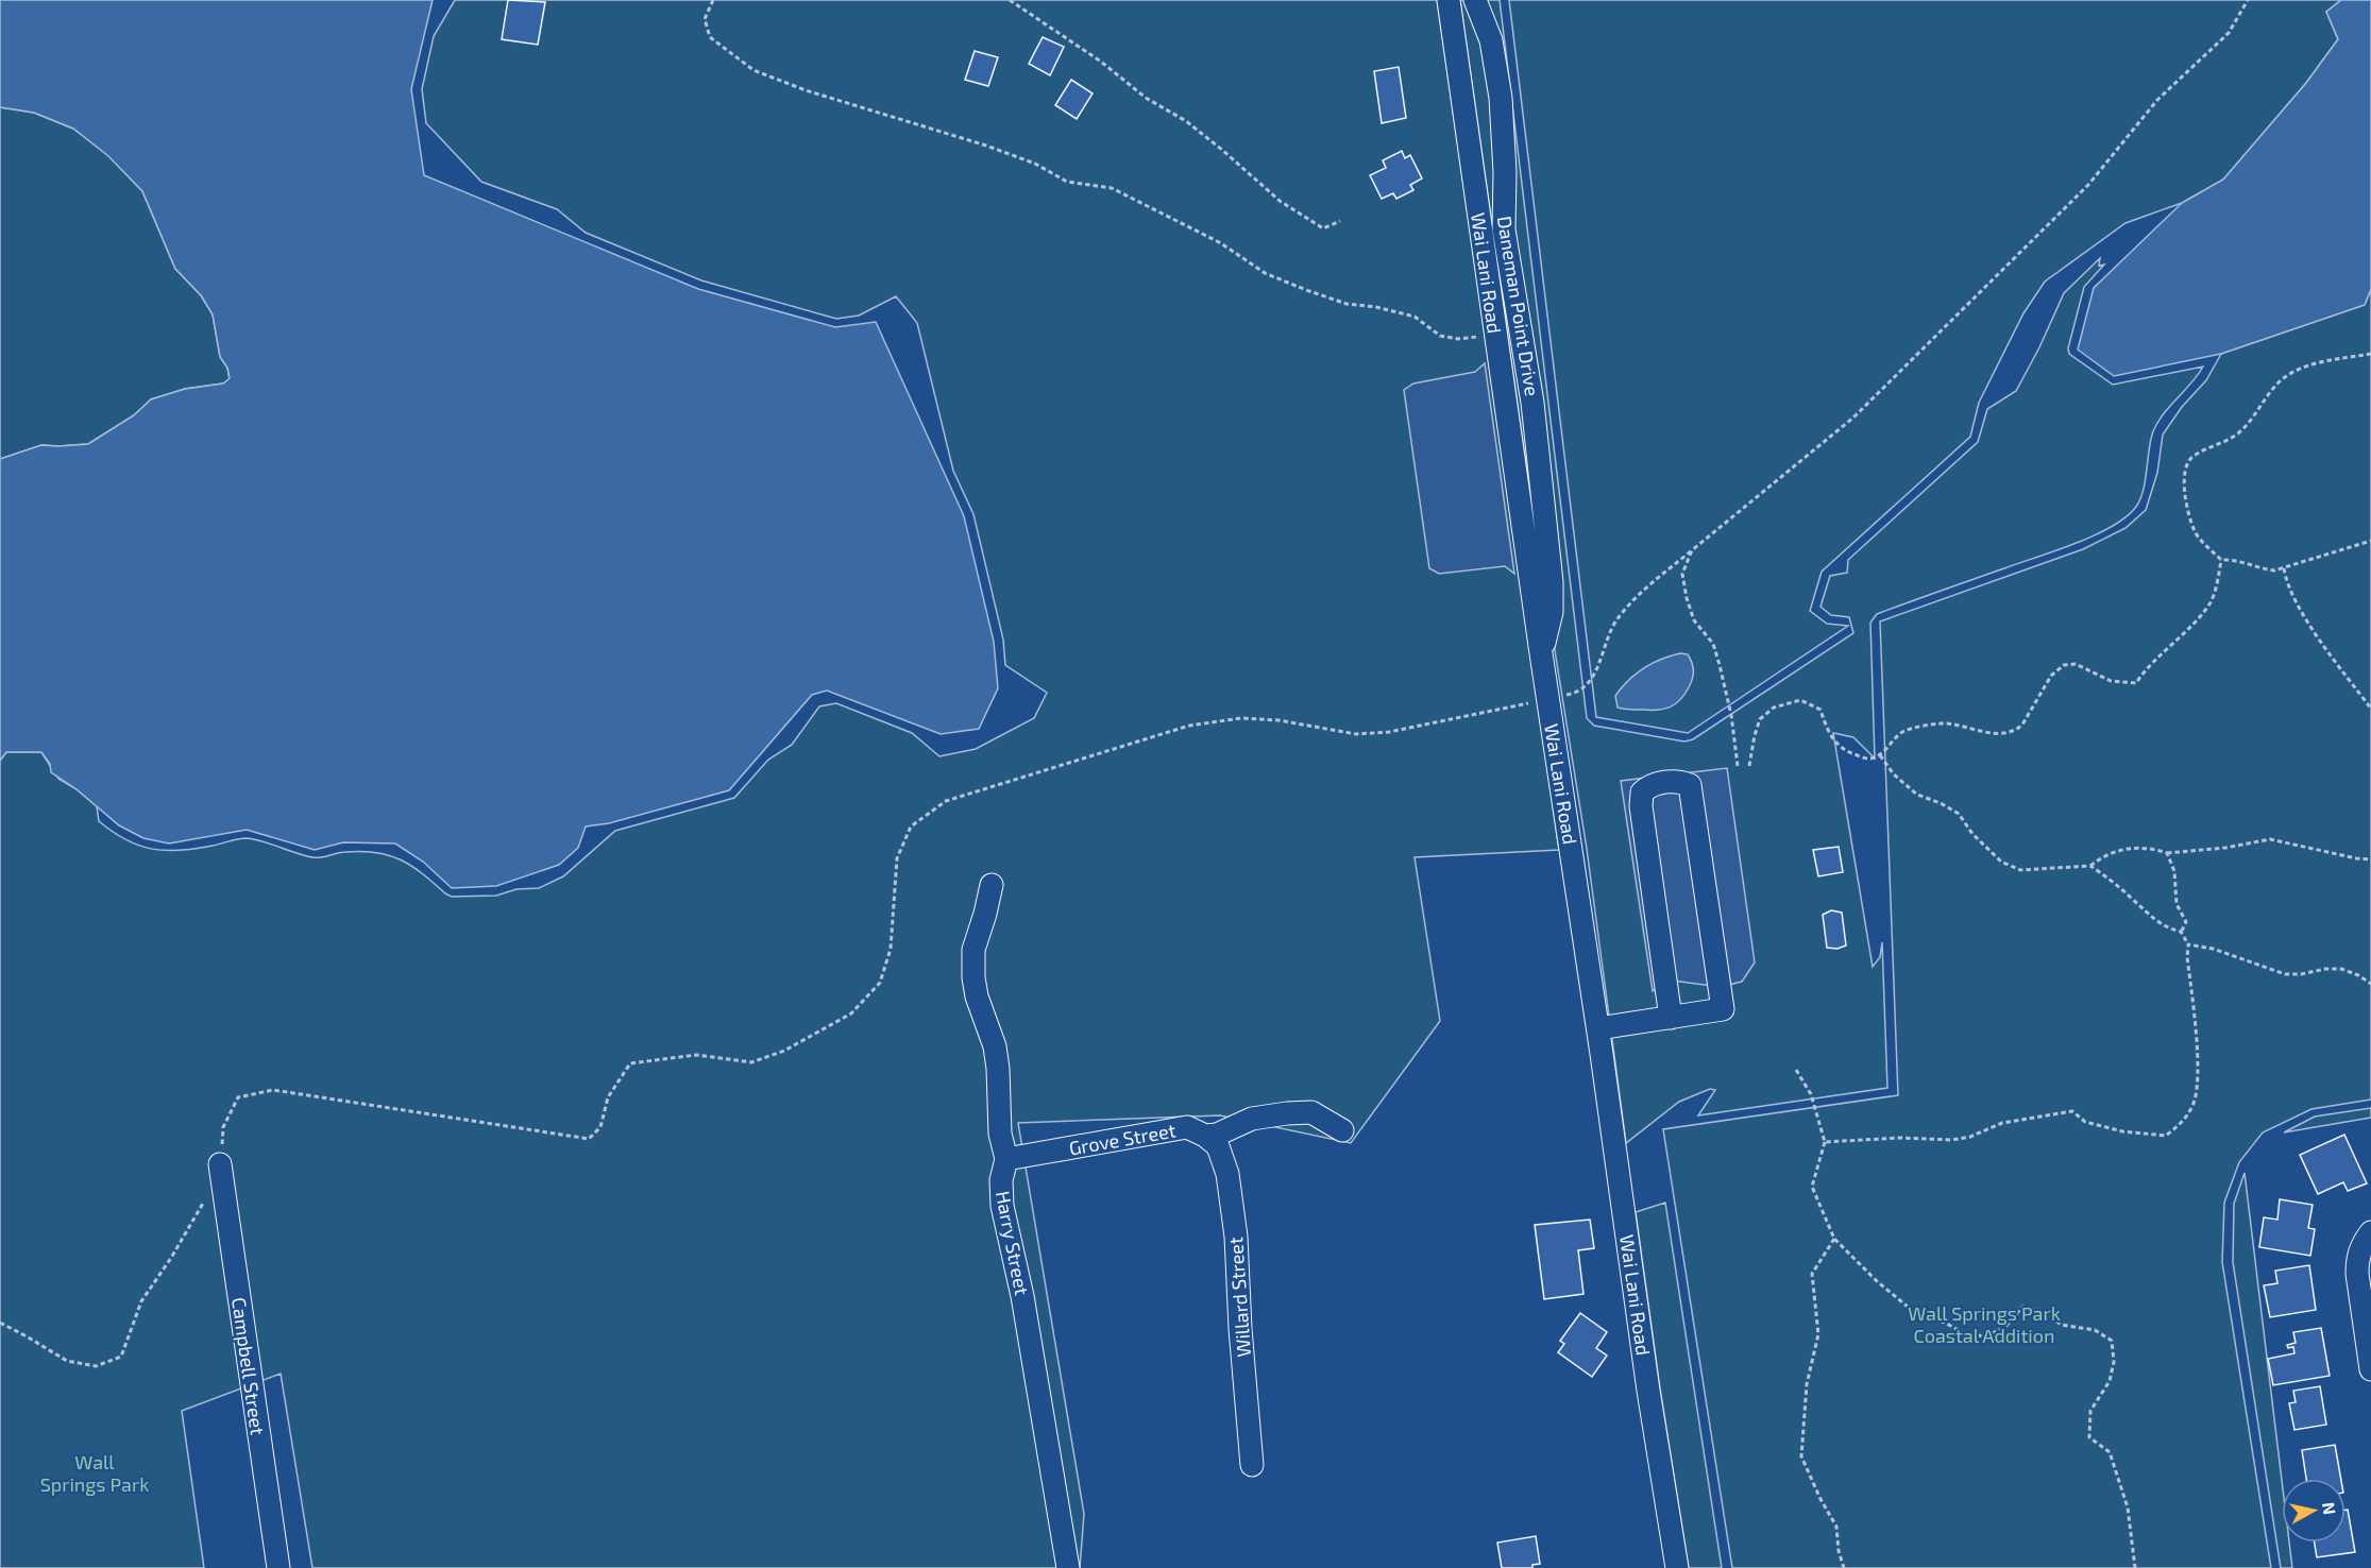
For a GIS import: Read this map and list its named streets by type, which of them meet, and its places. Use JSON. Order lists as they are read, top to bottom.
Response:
{
  "streets": {
    "street": [
      "Wai Lani Road",
      "Daneman Point Drive",
      "Grove Street",
      "Harry Street",
      "Willard Street",
      "Campbell Street"
    ]
  },
  "crossings": [
    ["Wai Lani Road", "Daneman Point Drive"],
    ["Grove Street", "Harry Street"],
    ["Grove Street", "Willard Street"]
  ],
  "parks": ["Wall Springs Park Coastal Addition", "Wall Springs Park"],
  "north": "right"
}
